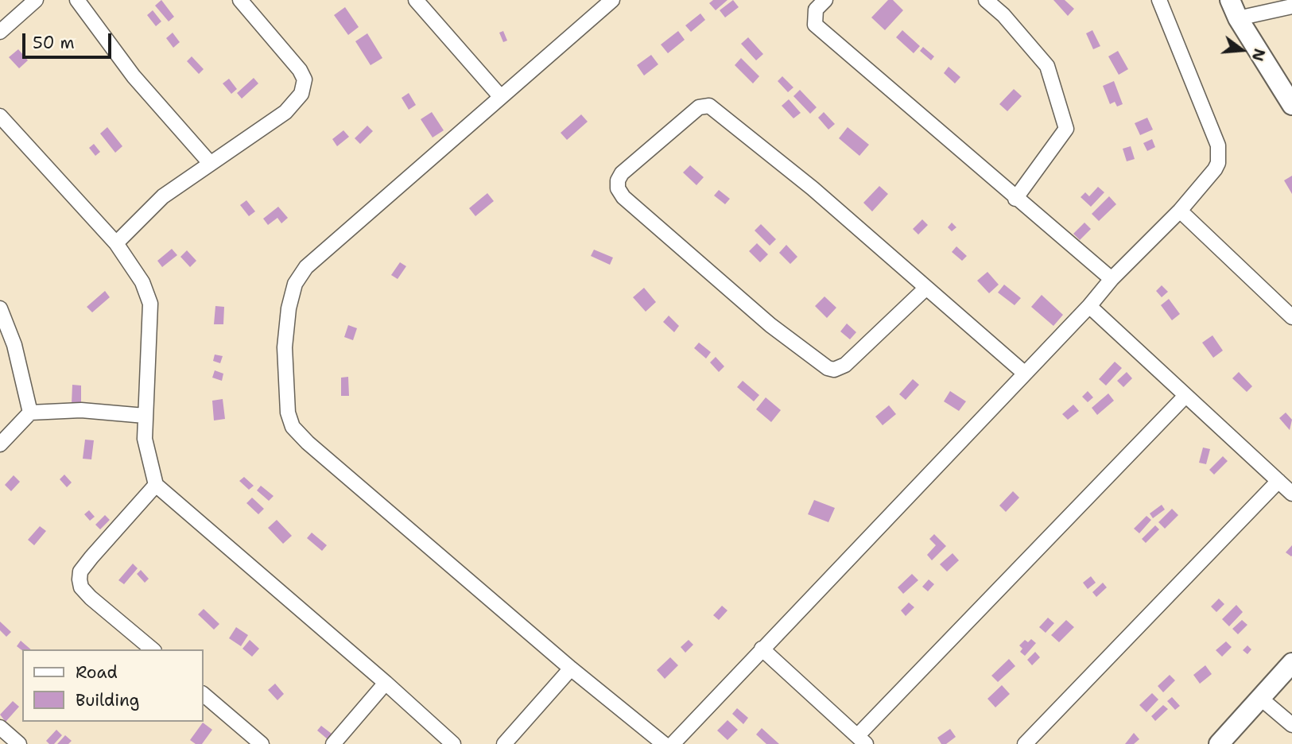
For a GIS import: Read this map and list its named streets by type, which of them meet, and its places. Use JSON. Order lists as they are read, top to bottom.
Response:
{
  "legend": ["Road", "Building"],
  "scale_bar": "50 m",
  "north": "right"
}
